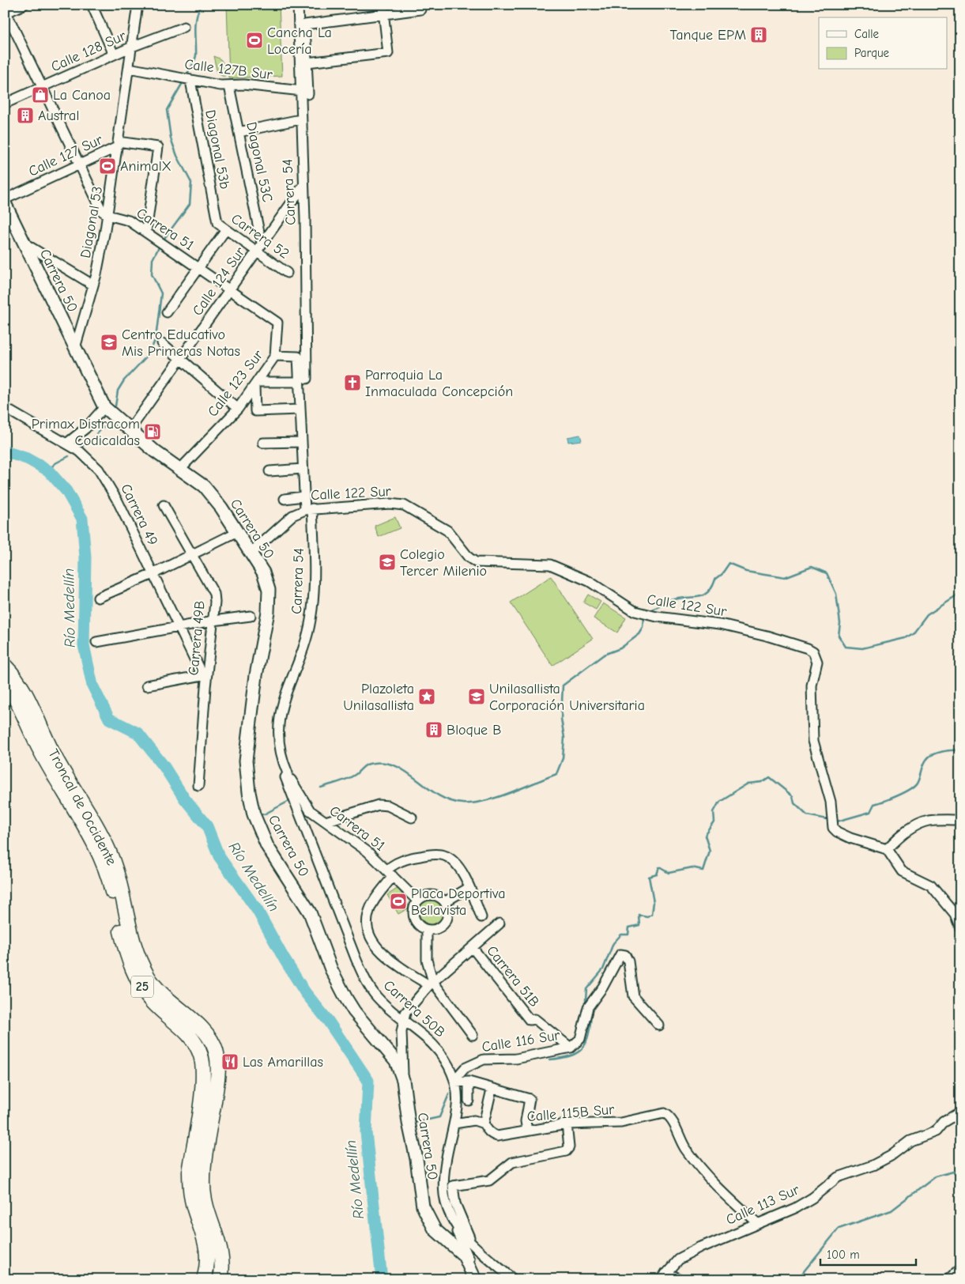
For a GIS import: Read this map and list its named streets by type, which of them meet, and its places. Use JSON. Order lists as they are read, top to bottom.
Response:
{
  "streets": {
    "highway": ["Troncal de Occidente", "25"],
    "main road": ["Carrera 50"],
    "street": [
      "Calle 128 Sur",
      "Calle 127B Sur",
      "Diagonal 53b",
      "Calle 127 Sur",
      "Diagonal 53C",
      "Carrera 54",
      "Diagonal 53",
      "Carrera 51",
      "Carrera 52",
      "Calle 124 Sur",
      "Calle 123 Sur",
      "Calle 122 Sur",
      "Carrera 49",
      "Carrera 49B",
      "Carrera 51B",
      "Carrera 50B",
      "Calle 116 Sur",
      "Calle 115B Sur",
      "Calle 113 Sur"
    ]
  },
  "crossings": [
    ["Calle 128 Sur", "Diagonal 53"],
    ["Calle 127B Sur", "Diagonal 53b"],
    ["Calle 127B Sur", "Diagonal 53C"],
    ["Calle 127B Sur", "Carrera 54"],
    ["Calle 127B Sur", "Diagonal 53"],
    ["Diagonal 53b", "Carrera 52"],
    ["Calle 127 Sur", "Diagonal 53"],
    ["Calle 127 Sur", "Carrera 51"],
    ["Diagonal 53C", "Carrera 52"],
    ["Diagonal 53C", "Calle 124 Sur"],
    ["Carrera 54", "Calle 124 Sur"],
    ["Carrera 54", "Calle 123 Sur"],
    ["Carrera 54", "Calle 122 Sur"],
    ["Carrera 54", "Carrera 50B"],
    ["Diagonal 53", "Carrera 51"],
    ["Diagonal 53", "Carrera 50"],
    ["Carrera 51", "Calle 124 Sur"],
    ["Carrera 51", "Calle 123 Sur"],
    ["Carrera 51", "Carrera 50B"],
    ["Carrera 52", "Calle 124 Sur"],
    ["Carrera 50", "Calle 124 Sur"],
    ["Carrera 50", "Calle 123 Sur"],
    ["Carrera 50", "Calle 122 Sur"],
    ["Carrera 49", "Carrera 49B"],
    ["Carrera 51B", "Calle 116 Sur"],
    ["Carrera 50B", "Calle 116 Sur"],
    ["Calle 115B Sur", "Calle 113 Sur"]
  ],
  "water": ["Río Medellín"],
  "places": {
    "building": ["Tanque EPM", "Austral", "Bloque B"],
    "sports": ["Cancha La Locería", "AnimalX", "Placa Deportiva Bellavista"],
    "shop": ["La Canoa"],
    "school or university": ["Centro Educativo Mis Primeras Notas", "Colegio Tercer Milenio", "Unilasallista Corporación Universitaria"],
    "church": ["Parroquia La Inmaculada Concepción"],
    "fuel station": ["Primax Distracom Codicaldas"],
    "place": ["Plazoleta Unilasallista"],
    "restaurant": ["Las Amarillas"]
  },
  "legend": ["Calle", "Parque"],
  "scale_bar": "100 m"
}
